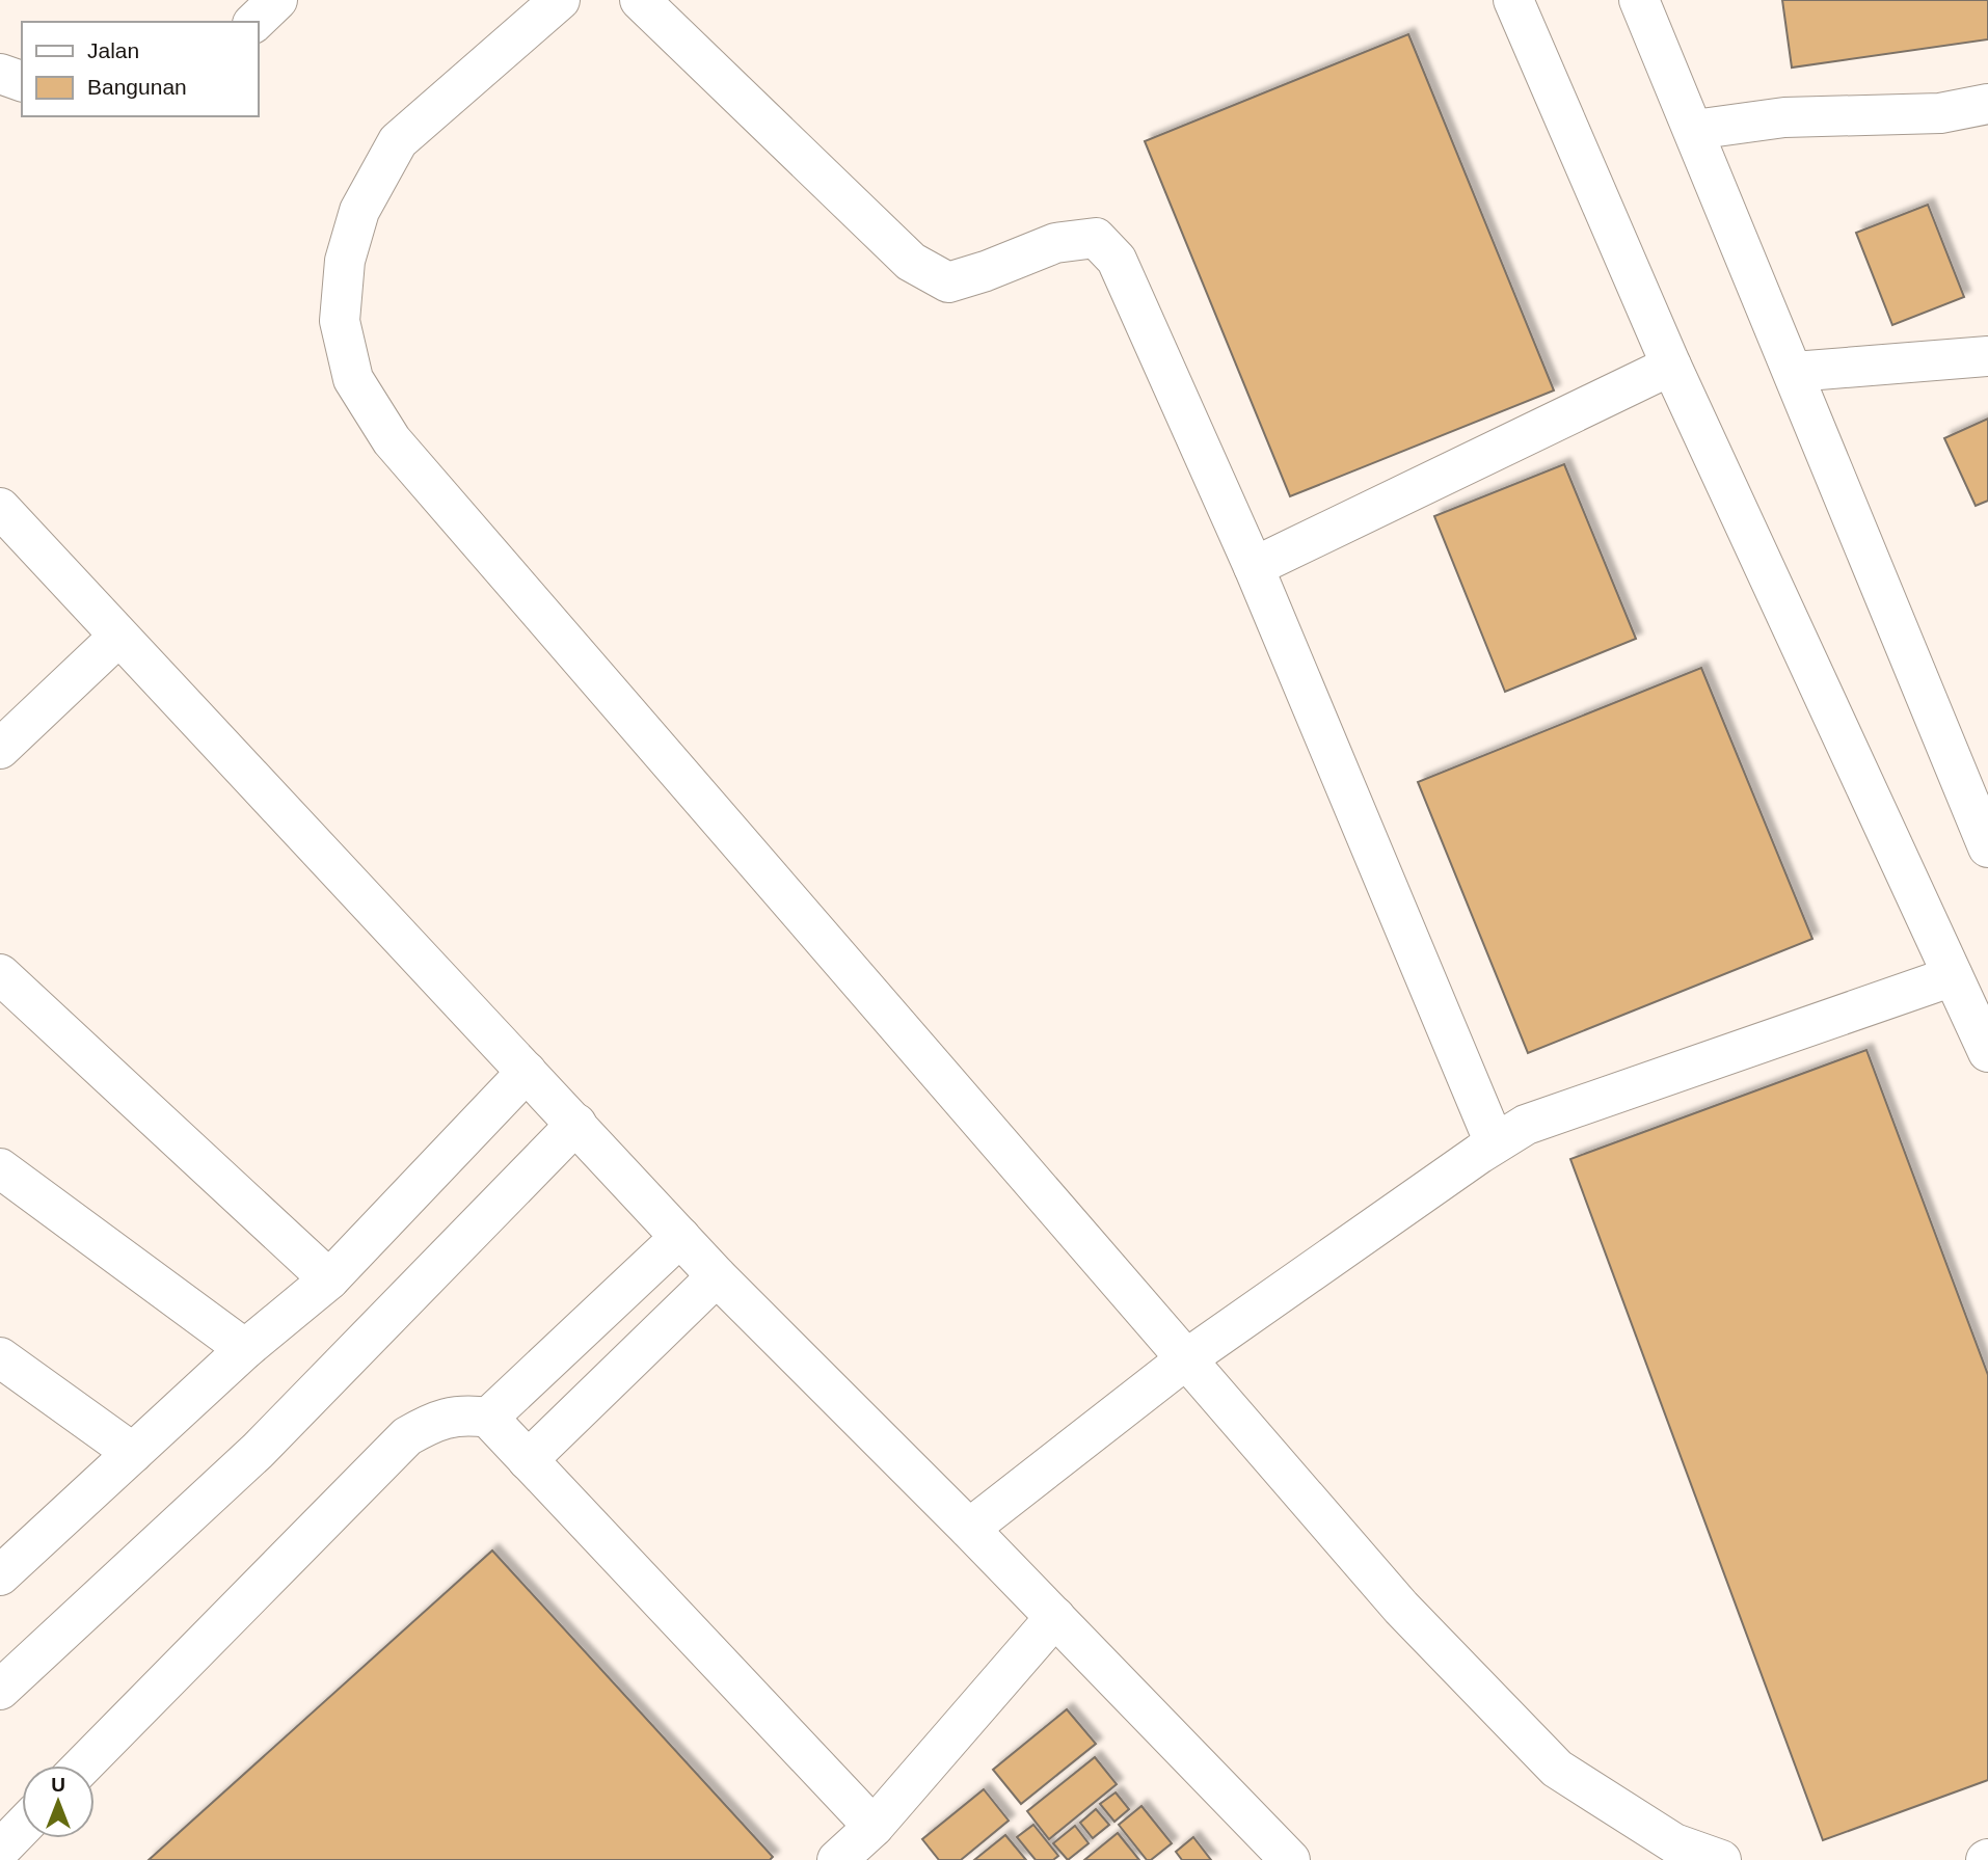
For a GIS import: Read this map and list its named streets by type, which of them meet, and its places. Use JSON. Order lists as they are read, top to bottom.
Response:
{
  "legend": ["Jalan", "Bangunan"],
  "north": "top"
}
